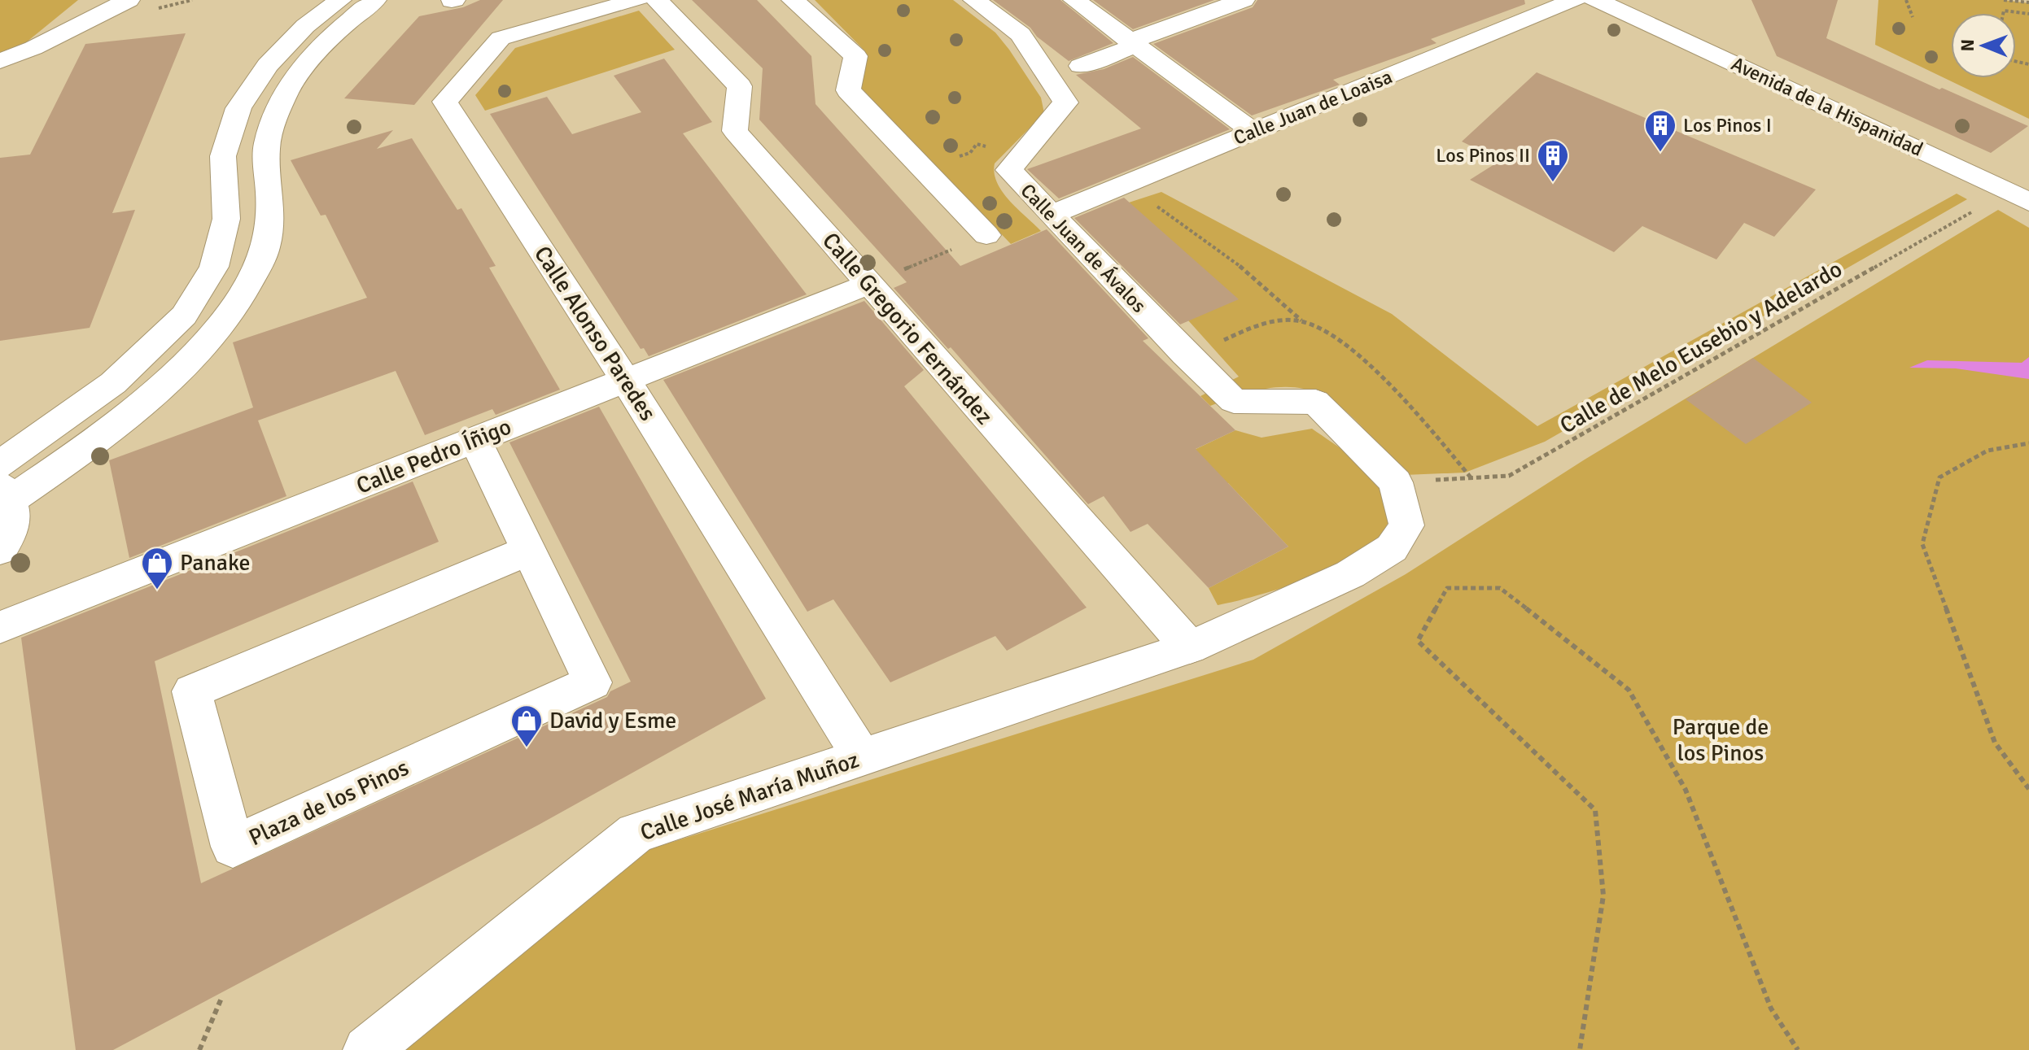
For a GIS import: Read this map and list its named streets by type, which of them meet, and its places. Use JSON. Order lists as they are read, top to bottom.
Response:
{
  "streets": {
    "street": [
      "Avenida de la Hispanidad",
      "Calle Juan de Loaisa",
      "Calle Juan de Ávalos",
      "Calle Gregorio Fernández",
      "Calle Alonso Paredes",
      "Calle Pedro Íñigo",
      "Calle José María Muñoz",
      "Plaza de los Pinos"
    ],
    "path": ["Calle de Melo Eusebio y Adelardo"]
  },
  "crossings": [
    ["Avenida de la Hispanidad", "Calle de Melo Eusebio y Adelardo"],
    ["Calle Juan de Loaisa", "Calle Juan de Ávalos"],
    ["Calle Juan de Ávalos", "Calle de Melo Eusebio y Adelardo"],
    ["Calle Juan de Ávalos", "Calle José María Muñoz"],
    ["Calle Gregorio Fernández", "Calle Pedro Íñigo"],
    ["Calle Gregorio Fernández", "Calle José María Muñoz"],
    ["Calle Alonso Paredes", "Calle Pedro Íñigo"],
    ["Calle Alonso Paredes", "Calle José María Muñoz"],
    ["Calle de Melo Eusebio y Adelardo", "Calle José María Muñoz"],
    ["Calle Pedro Íñigo", "Plaza de los Pinos"]
  ],
  "parks": ["Parque de los Pinos"],
  "places": {
    "building": ["Los Pinos I", "Los Pinos II"],
    "shop": ["Panake", "David y Esme"]
  },
  "north": "left"
}
